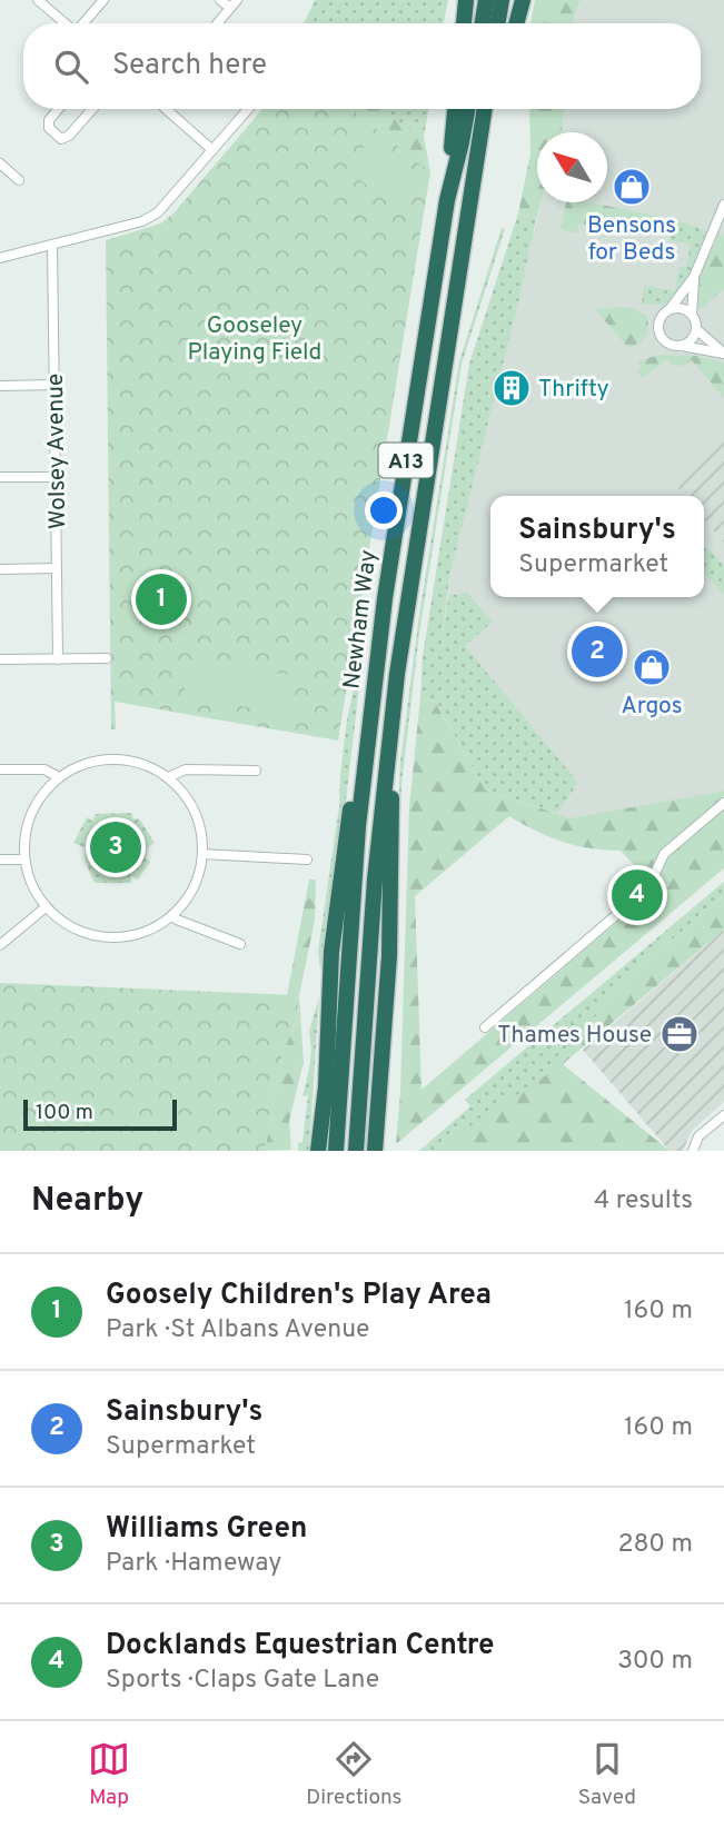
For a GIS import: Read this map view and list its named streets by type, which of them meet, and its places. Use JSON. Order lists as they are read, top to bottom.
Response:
{
  "streets": {
    "highway": ["A13", "Newham Way"],
    "street": ["Wolsey Avenue"]
  },
  "crossings": [
    ["A13", "Newham Way"]
  ],
  "parks": ["Gooseley Playing Field"],
  "places": {
    "shop": ["Bensons for Beds", "Argos"],
    "building": ["Thrifty"],
    "office": ["Thames House"]
  },
  "scale_bar": "100 m",
  "north": "top left",
  "page": {
    "search": "Search here",
    "popup": ["Sainsbury's", "Supermarket"],
    "pins": [
      "1",
      "2",
      "3",
      "4"
    ],
    "scale": "100 m",
    "heading": ["Nearby", "4 results"],
    "list": [
      {
        "mark": "1",
        "name": "Goosely Children's Play Area",
        "note": "Park · St Albans Avenue",
        "value": "160 m"
      },
      {
        "mark": "2",
        "name": "Sainsbury's",
        "note": "Supermarket",
        "value": "160 m"
      },
      {
        "mark": "3",
        "name": "Williams Green",
        "note": "Park · Hameway",
        "value": "280 m"
      },
      {
        "mark": "4",
        "name": "Docklands Equestrian Centre",
        "note": "Sports · Claps Gate Lane",
        "value": "300 m"
      }
    ],
    "nav": ["Map", "Directions", "Saved"]
  }
}
